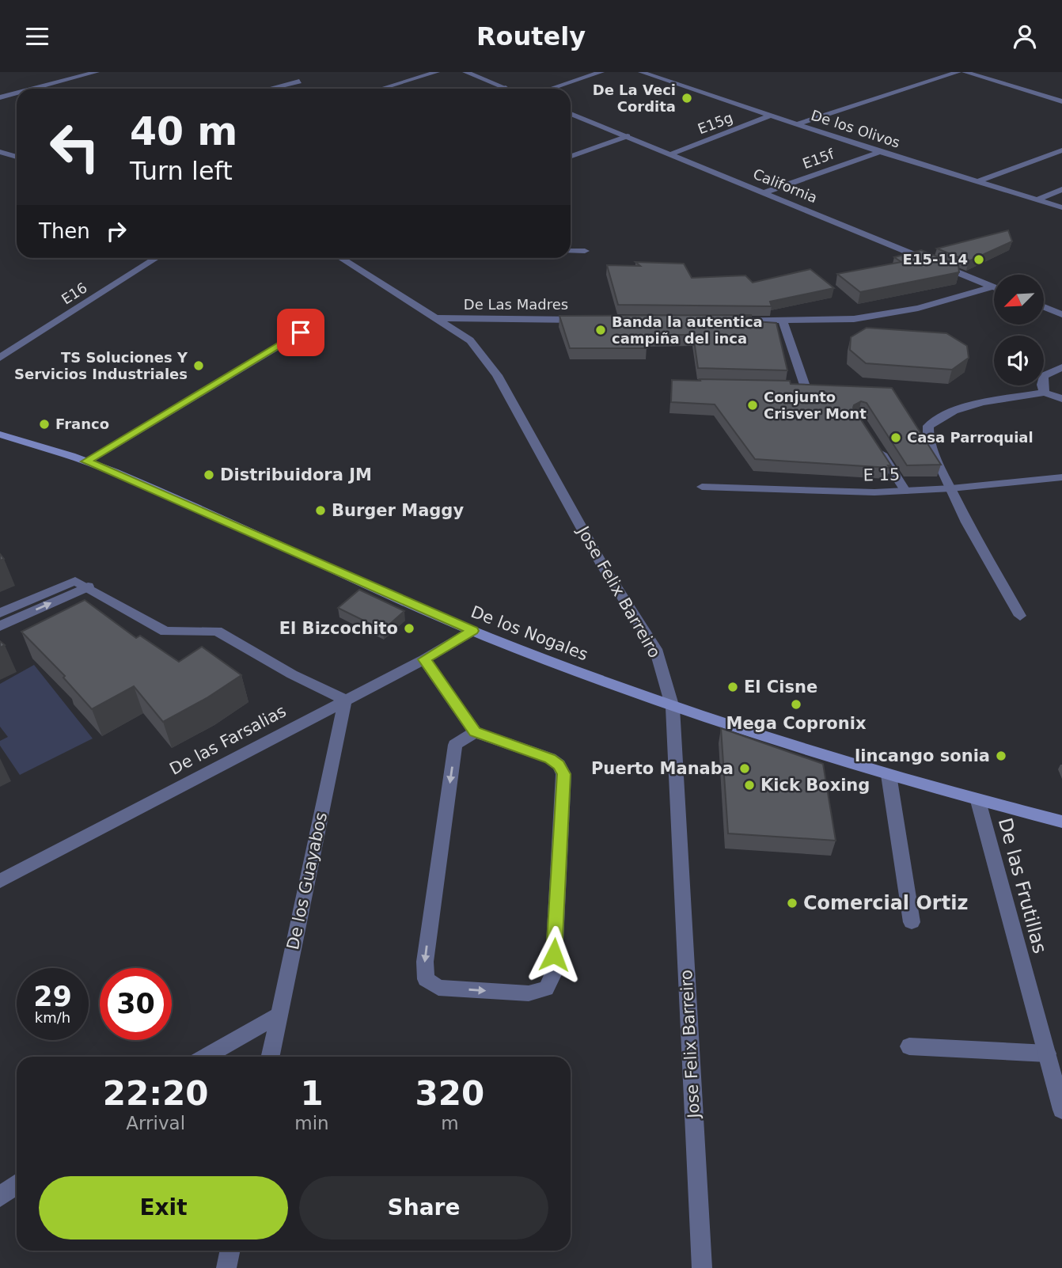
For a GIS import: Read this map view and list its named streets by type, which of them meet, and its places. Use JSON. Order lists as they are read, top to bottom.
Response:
{
  "streets": {
    "street": [
      "E15g",
      "De los Olivos",
      "E15f",
      "California",
      "E16",
      "De Las Madres",
      "E 15",
      "Jose Felix Barreiro",
      "De los Nogales",
      "De las Farsalias",
      "De los Guayabos",
      "De las Frutillas"
    ]
  },
  "crossings": [
    ["E15g", "De los Olivos"],
    ["E15g", "California"],
    ["De los Olivos", "E15f"],
    ["E15f", "California"],
    ["De Las Madres", "Jose Felix Barreiro"],
    ["Jose Felix Barreiro", "De los Nogales"],
    ["De los Nogales", "De las Farsalias"],
    ["De los Nogales", "De las Frutillas"],
    ["De las Farsalias", "De los Guayabos"]
  ],
  "places": [
    "De La Veci Cordita",
    "E15-114",
    "Banda la autentica campiña del inca",
    "TS Soluciones Y Servicios Industriales",
    "Conjunto Crisver Mont",
    "Franco",
    "Casa Parroquial",
    "Distribuidora JM",
    "Burger Maggy",
    "El Bizcochito",
    "El Cisne",
    "Mega Copronix",
    "lincango sonia",
    "Puerto Manaba",
    "Kick Boxing",
    "Comercial Ortiz"
  ],
  "north": "bottom left",
  "page": {
    "header": "Routely",
    "turn": ["40 m", "Turn left"],
    "then": "Then",
    "speed": "29 km/h",
    "limit": "30",
    "eta": [
      "22:20",
      "Arrival",
      "1",
      "min",
      "320",
      "m"
    ],
    "buttons": ["Exit", "Share"]
  }
}
